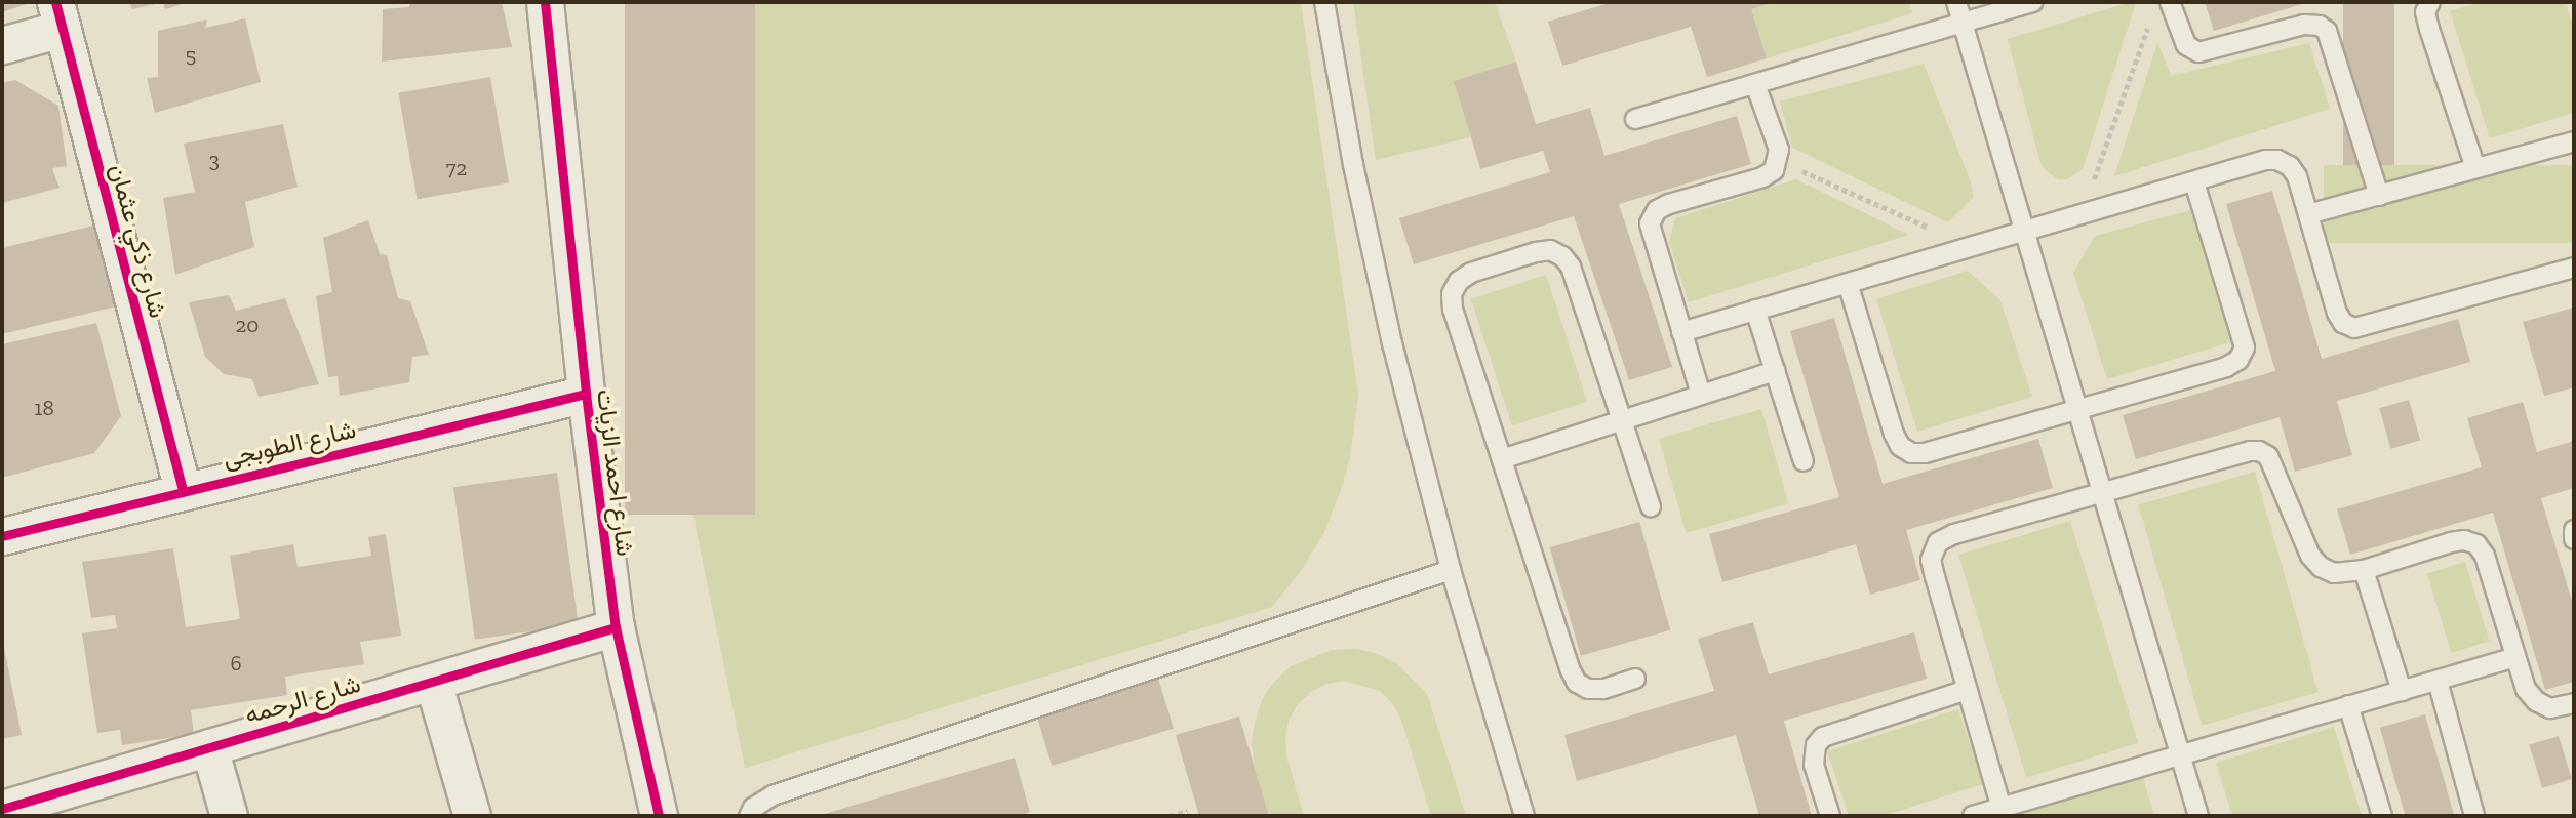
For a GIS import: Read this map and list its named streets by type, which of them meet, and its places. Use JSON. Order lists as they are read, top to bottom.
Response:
{
  "streets": {
    "street": [
      "شارع ذكي عثمان",
      "شارع الطوبجى",
      "شارع احمد الزيات",
      "شارع الرحمه"
    ]
  },
  "crossings": [
    ["شارع ذكي عثمان", "شارع الطوبجى"],
    ["شارع الطوبجى", "شارع احمد الزيات"],
    ["شارع احمد الزيات", "شارع الرحمه"]
  ],
  "house_numbers": [
    "5",
    "3",
    "72",
    "20",
    "18",
    "6"
  ]
}
